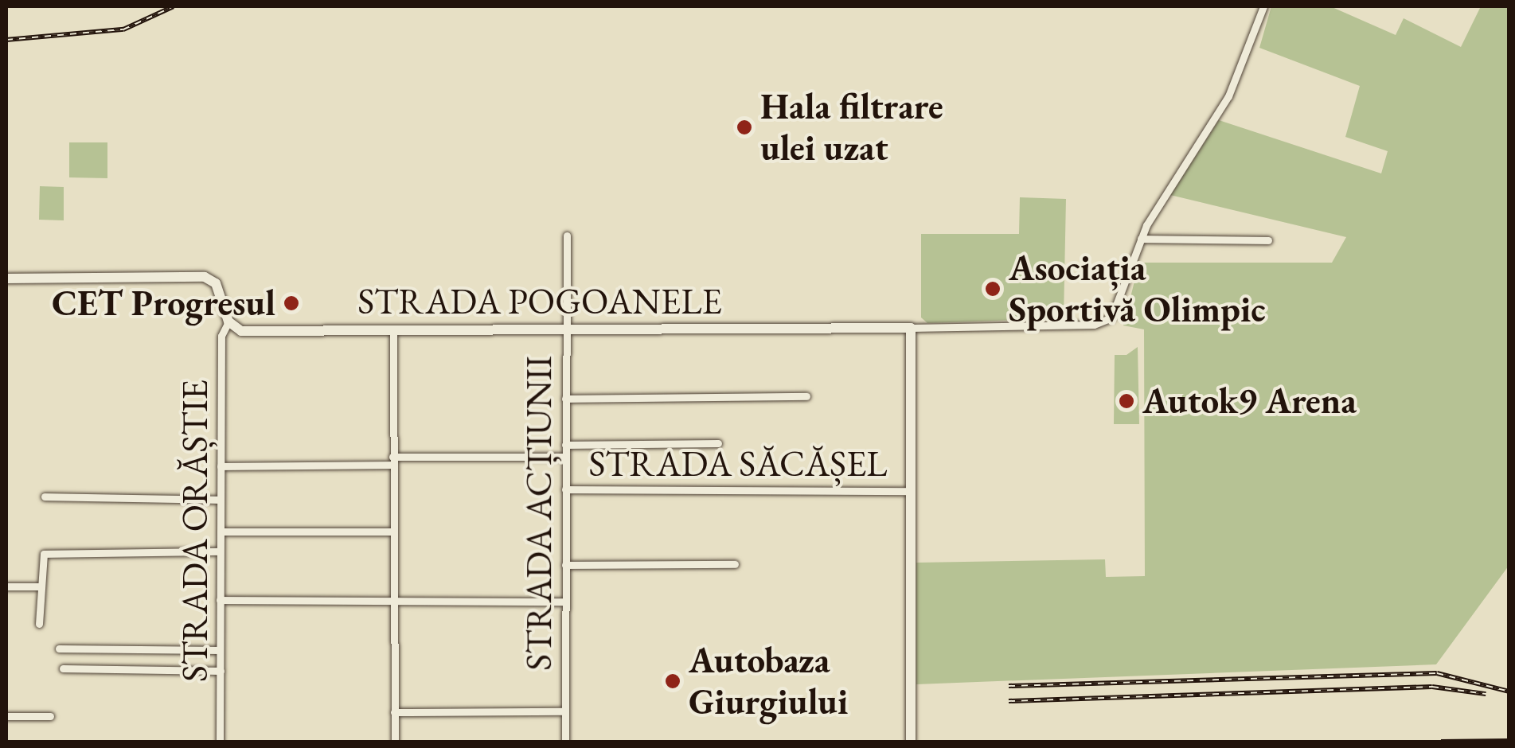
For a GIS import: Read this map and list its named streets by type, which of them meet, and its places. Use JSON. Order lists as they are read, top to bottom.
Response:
{
  "streets": {
    "street": [
      "STRADA POGOANELE",
      "STRADA SĂCĂȘEL",
      "STRADA ACȚIUNII",
      "STRADA ORĂȘTIE"
    ]
  },
  "crossings": [
    ["STRADA POGOANELE", "STRADA ACȚIUNII"],
    ["STRADA POGOANELE", "STRADA ORĂȘTIE"],
    ["STRADA SĂCĂȘEL", "STRADA ACȚIUNII"]
  ],
  "places": [
    "Hala filtrare ulei uzat",
    "Asociația Sportivă Olimpic",
    "CET Progresul",
    "Autok9 Arena",
    "Autobaza Giurgiului"
  ]
}
